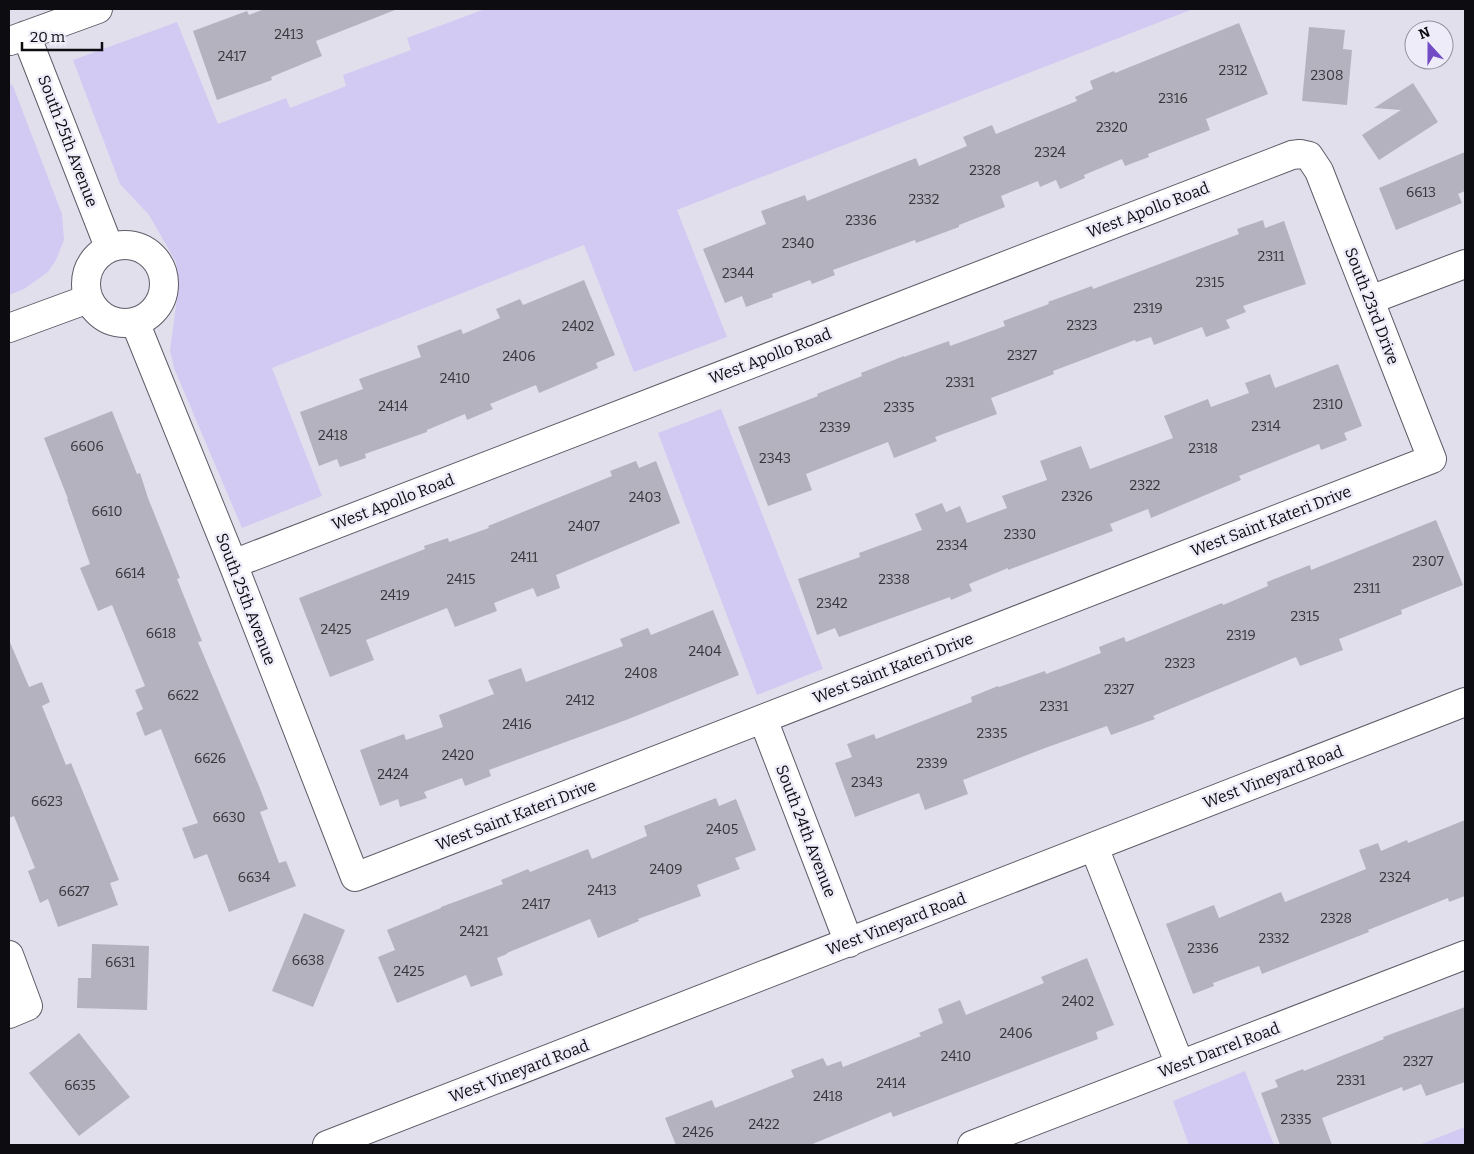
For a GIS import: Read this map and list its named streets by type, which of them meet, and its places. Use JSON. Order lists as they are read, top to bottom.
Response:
{
  "streets": {
    "street": [
      "South 25th Avenue",
      "West Apollo Road",
      "South 23rd Drive",
      "West Saint Kateri Drive",
      "West Vineyard Road",
      "South 24th Avenue",
      "West Darrel Road"
    ]
  },
  "crossings": [
    ["South 25th Avenue", "West Apollo Road"],
    ["South 25th Avenue", "West Saint Kateri Drive"],
    ["West Apollo Road", "South 23rd Drive"],
    ["South 23rd Drive", "West Saint Kateri Drive"],
    ["West Saint Kateri Drive", "South 24th Avenue"],
    ["West Vineyard Road", "South 24th Avenue"]
  ],
  "house_numbers": [
    "2413",
    "2417",
    "2312",
    "2308",
    "2316",
    "2320",
    "2324",
    "2328",
    "6613",
    "2332",
    "2336",
    "2340",
    "2311",
    "2344",
    "2315",
    "2319",
    "2323",
    "2402",
    "2327",
    "2406",
    "2410",
    "2331",
    "2310",
    "2414",
    "2335",
    "2314",
    "2339",
    "2418",
    "6606",
    "2318",
    "2343",
    "2322",
    "2326",
    "2403",
    "6610",
    "2407",
    "2330",
    "2334",
    "2411",
    "2307",
    "6614",
    "2415",
    "2338",
    "2311",
    "2419",
    "2342",
    "2315",
    "2425",
    "6618",
    "2319",
    "2404",
    "2323",
    "2408",
    "2327",
    "6622",
    "2412",
    "2331",
    "2416",
    "2335",
    "2420",
    "6626",
    "2339",
    "2424",
    "2343",
    "6623",
    "6630",
    "2405",
    "2409",
    "6634",
    "2324",
    "2413",
    "6627",
    "2417",
    "2328",
    "2421",
    "2332",
    "2336",
    "6638",
    "6631",
    "2425",
    "2402",
    "2406",
    "2410",
    "2327",
    "2331",
    "2414",
    "6635",
    "2418",
    "2335",
    "2422",
    "2426"
  ],
  "scale_bar": "20 m",
  "north": "top"
}
